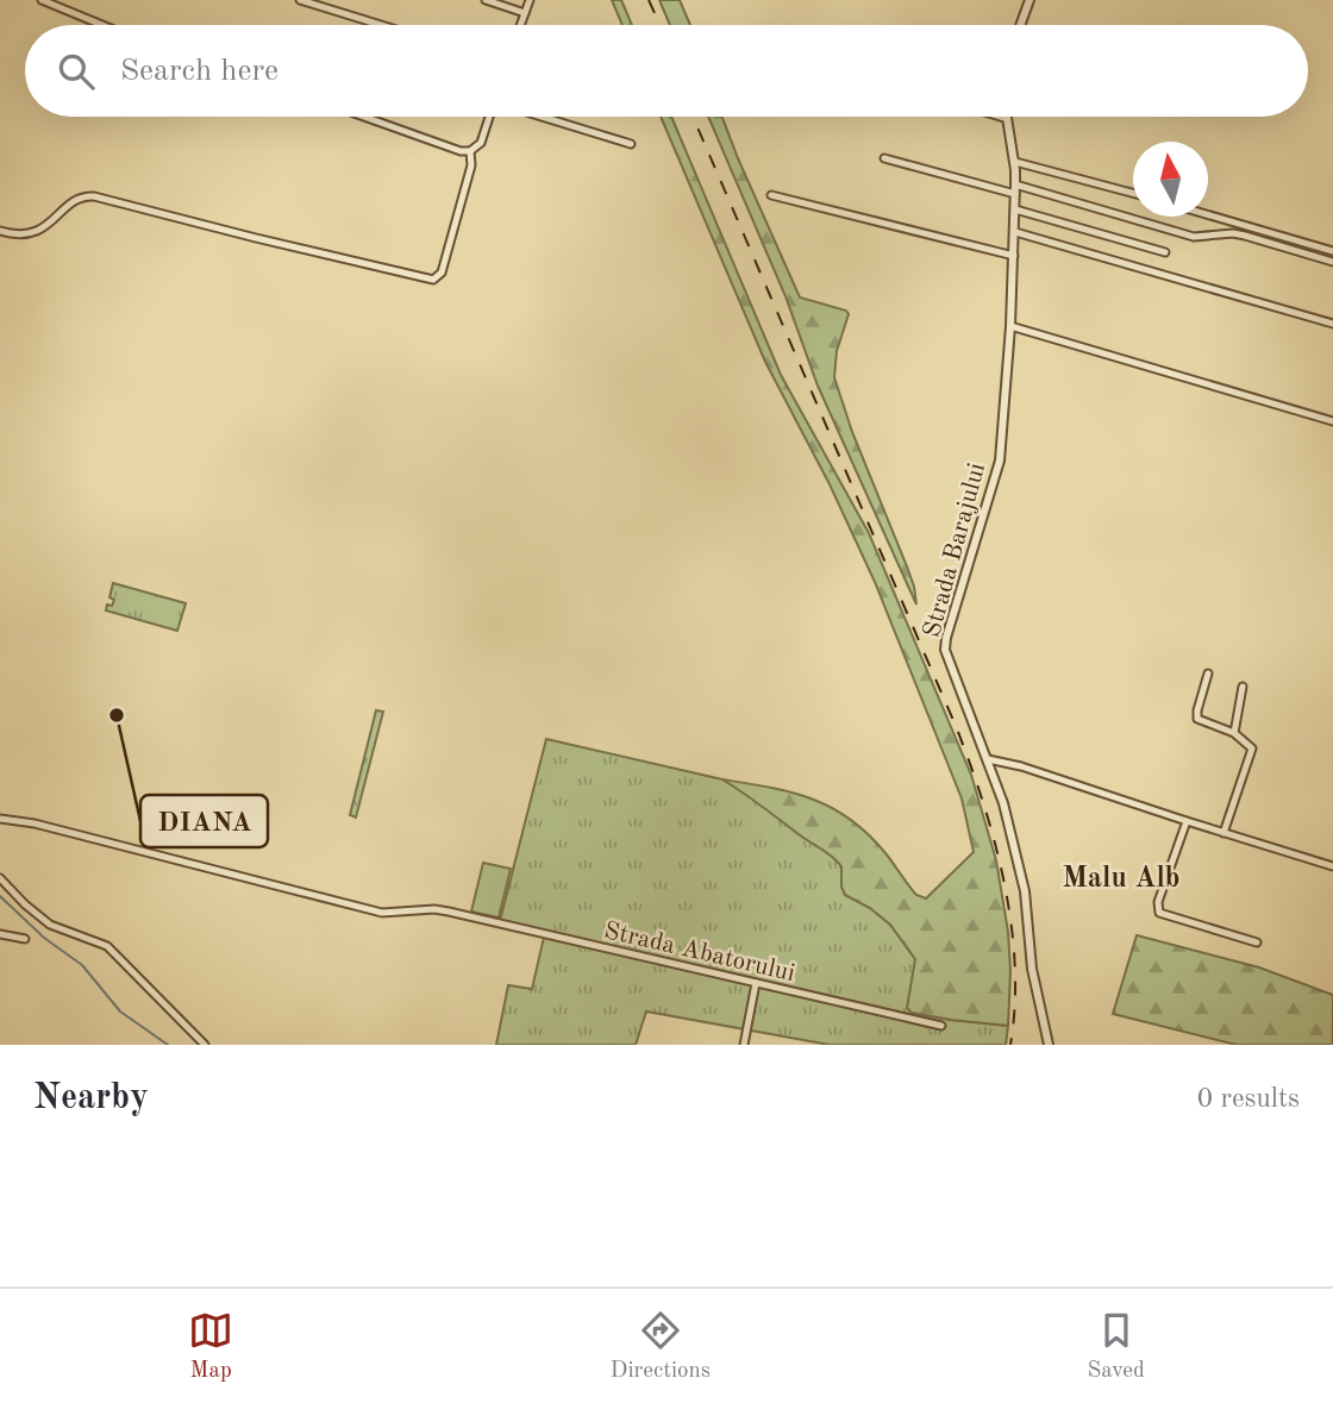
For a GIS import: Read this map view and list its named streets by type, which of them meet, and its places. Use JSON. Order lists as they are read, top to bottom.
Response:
{
  "streets": {
    "street": ["Strada Barajului", "Strada Abatorului"]
  },
  "districts": ["Malu Alb"],
  "places": ["DIANA"],
  "north": "top",
  "page": {
    "search": "Search here",
    "heading": ["Nearby", "0 results"],
    "nav": ["Map", "Directions", "Saved"]
  }
}
